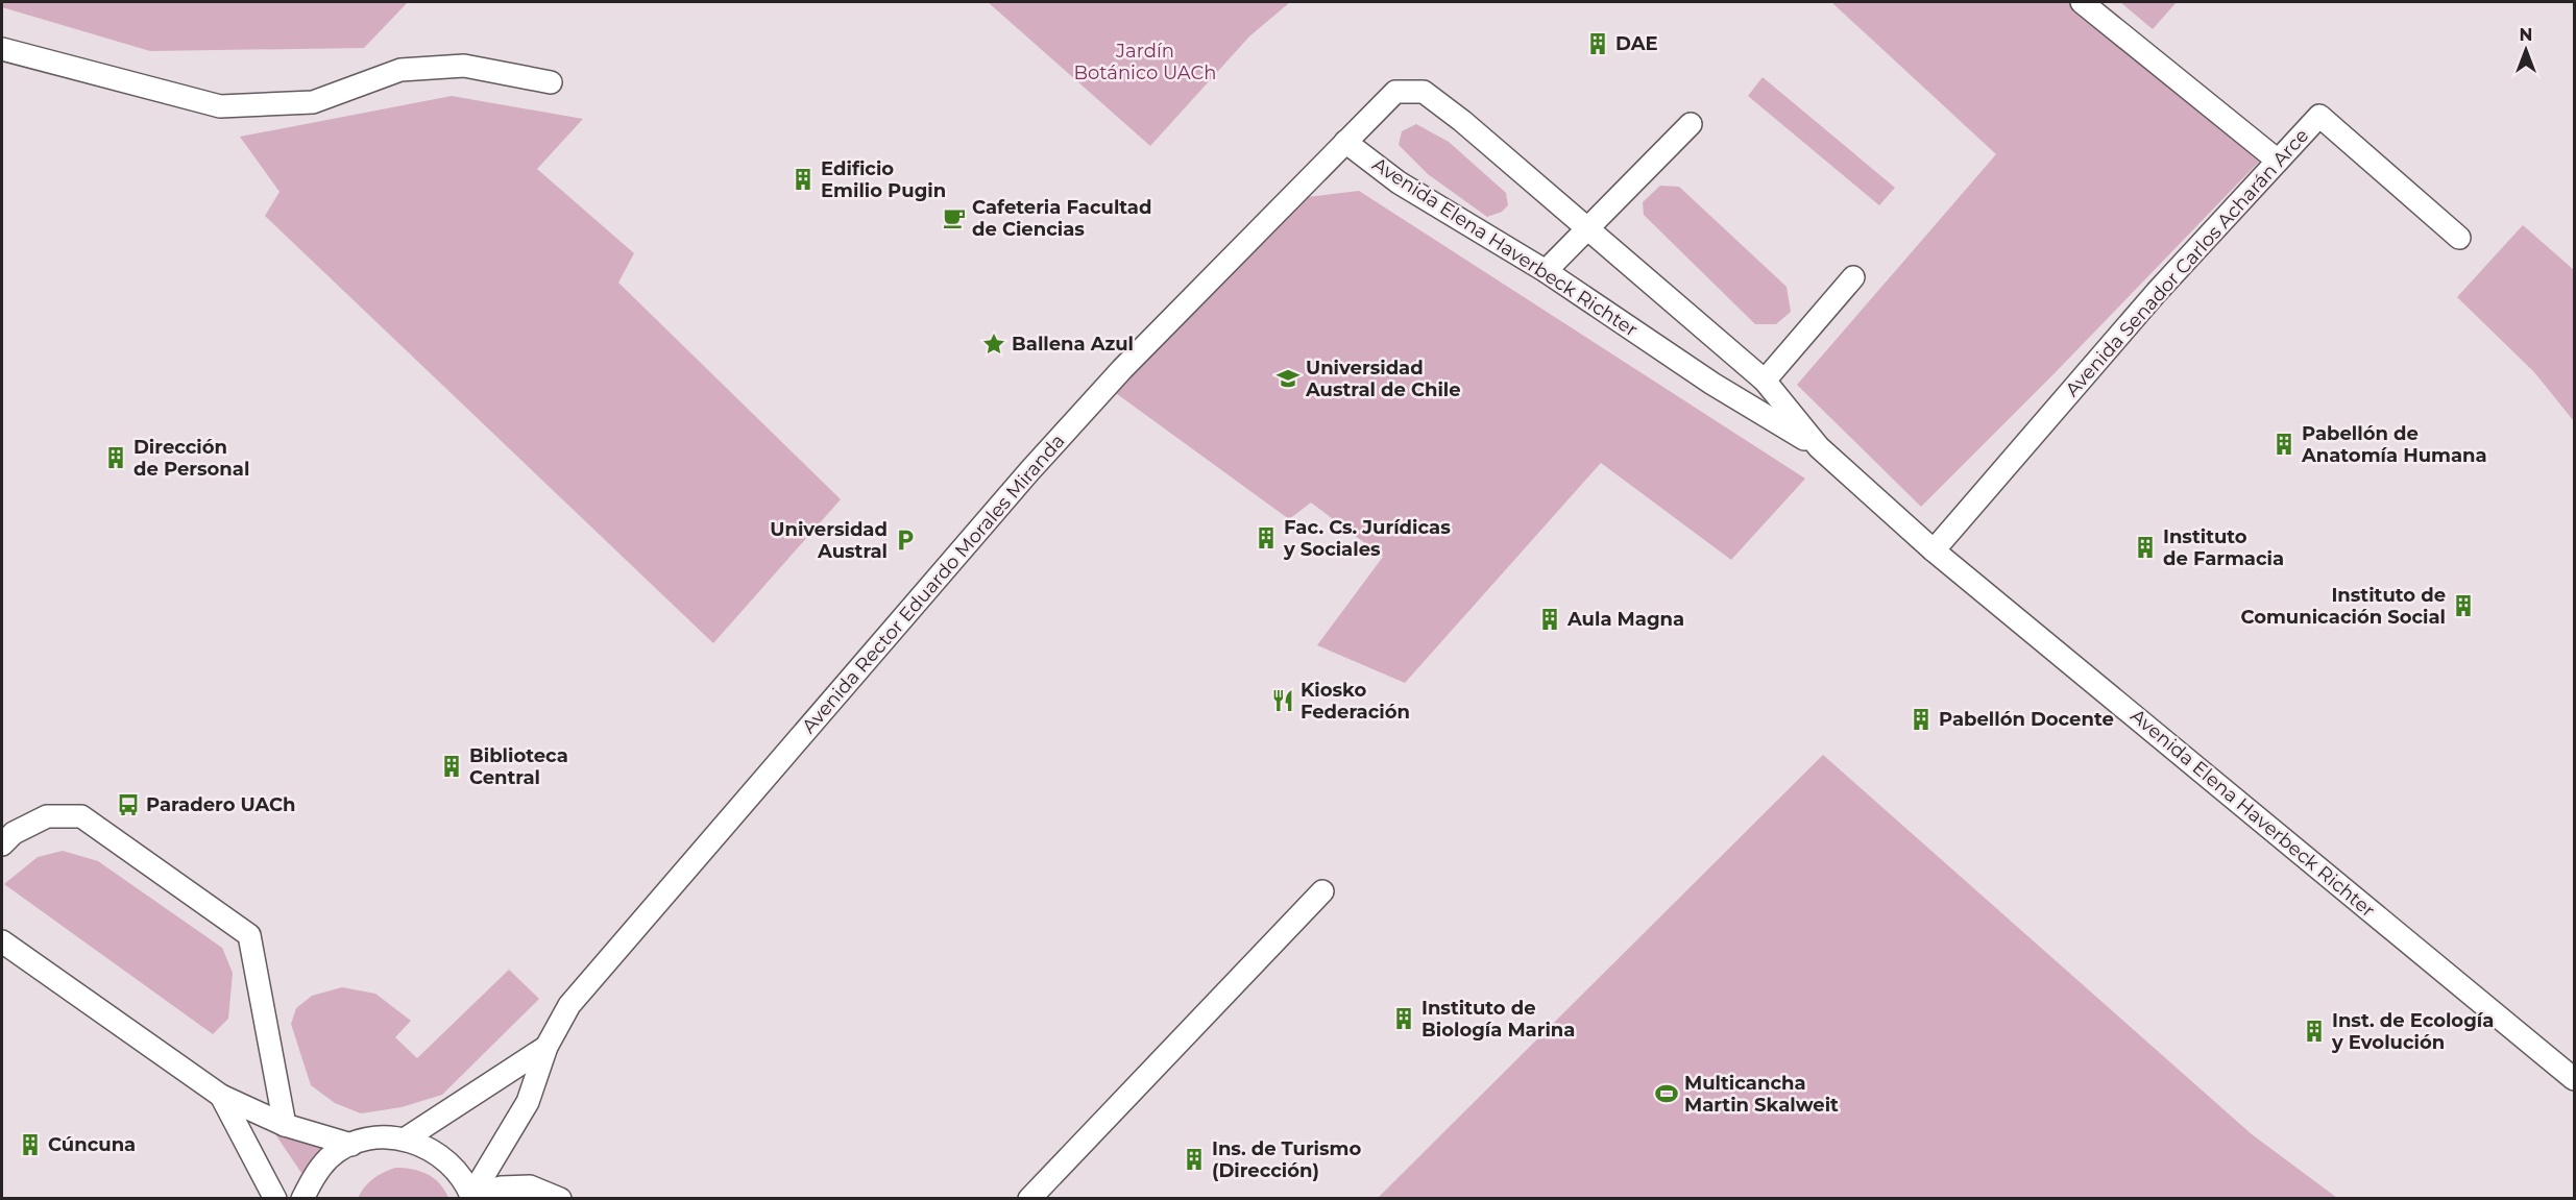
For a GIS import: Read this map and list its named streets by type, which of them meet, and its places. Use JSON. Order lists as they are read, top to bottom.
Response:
{
  "streets": {
    "lane": ["Avenida Elena Haverbeck Richter", "Avenida Senador Carlos Acharán Arce", "Avenida Rector Eduardo Morales Miranda"]
  },
  "crossings": [
    ["Avenida Elena Haverbeck Richter", "Avenida Senador Carlos Acharán Arce"],
    ["Avenida Elena Haverbeck Richter", "Avenida Rector Eduardo Morales Miranda"]
  ],
  "parks": ["Jardín Botánico UACh"],
  "places": {
    "building": [
      "DAE",
      "Edificio Emilio Pugin",
      "Pabellón de Anatomía Humana",
      "Dirección de Personal",
      "Fac. Cs. Jurídicas y Sociales",
      "Instituto de Farmacia",
      "Instituto de Comunicación Social",
      "Aula Magna",
      "Pabellón Docente",
      "Biblioteca Central",
      "Instituto de Biología Marina",
      "Inst. de Ecología y Evolución",
      "Cúncuna",
      "Ins. de Turismo (Dirección)"
    ],
    "cafe": ["Cafeteria Facultad de Ciencias"],
    "place": ["Ballena Azul"],
    "school or university": ["Universidad Austral de Chile"],
    "parking": ["Universidad Austral"],
    "restaurant": ["Kiosko Federación"],
    "bus stop": ["Paradero UACh"],
    "sports": ["Multicancha Martin Skalweit"]
  },
  "north": "top"
}
